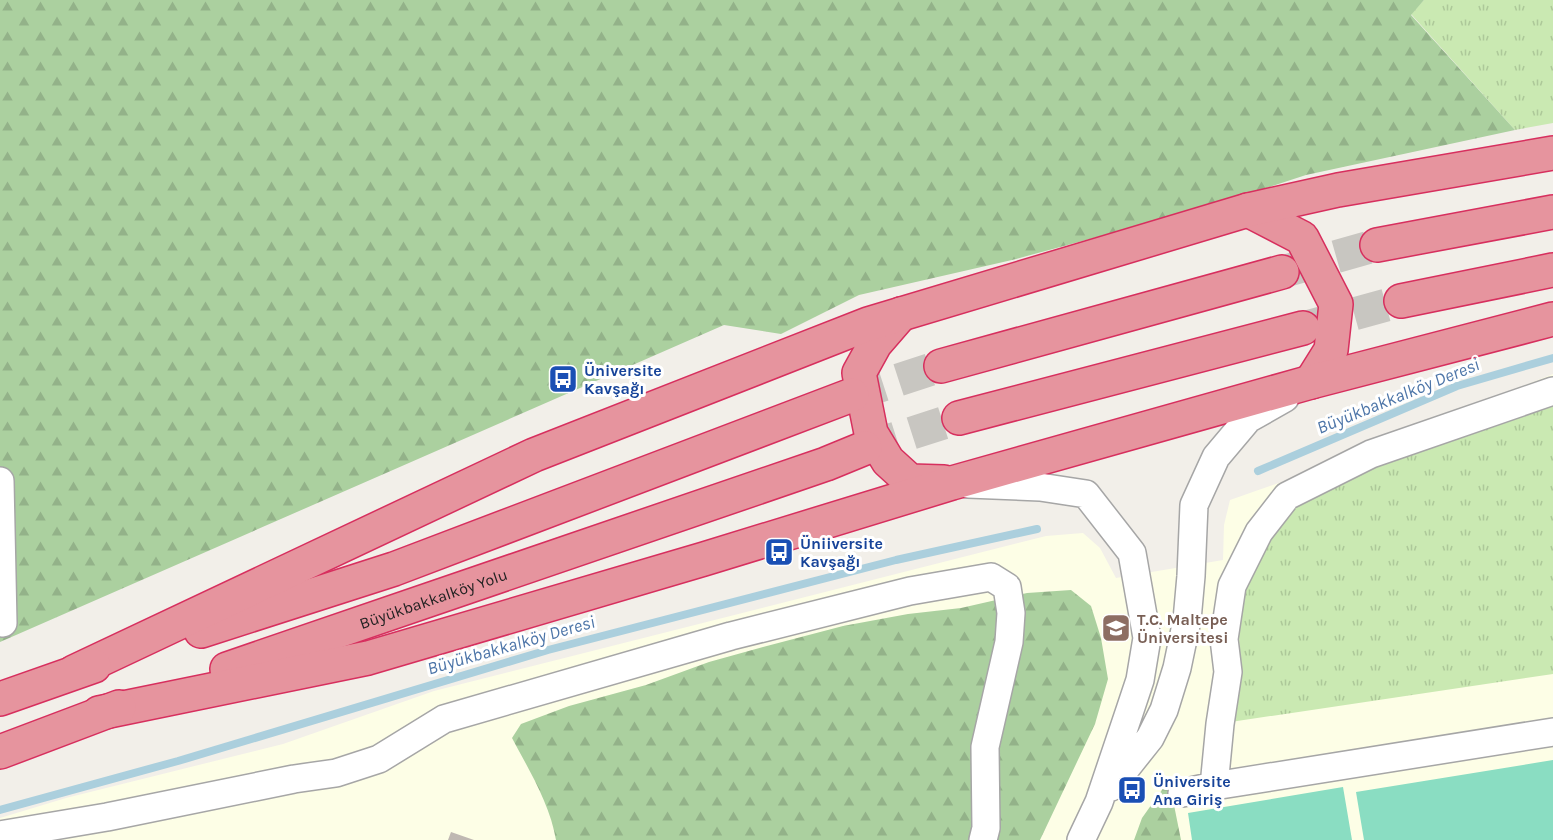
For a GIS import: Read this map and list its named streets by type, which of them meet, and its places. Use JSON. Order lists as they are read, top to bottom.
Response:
{
  "streets": {
    "highway": ["Büyükbakkalköy Yolu"]
  },
  "water": ["Büyükbakkalköy Deresi"],
  "places": {
    "bus stop": ["Üniversite Kavşağı", "Üniiversite Kavşağı", "Üniversite Ana Giriş"],
    "school or university": ["T.C. Maltepe Üniversitesi"]
  }
}
